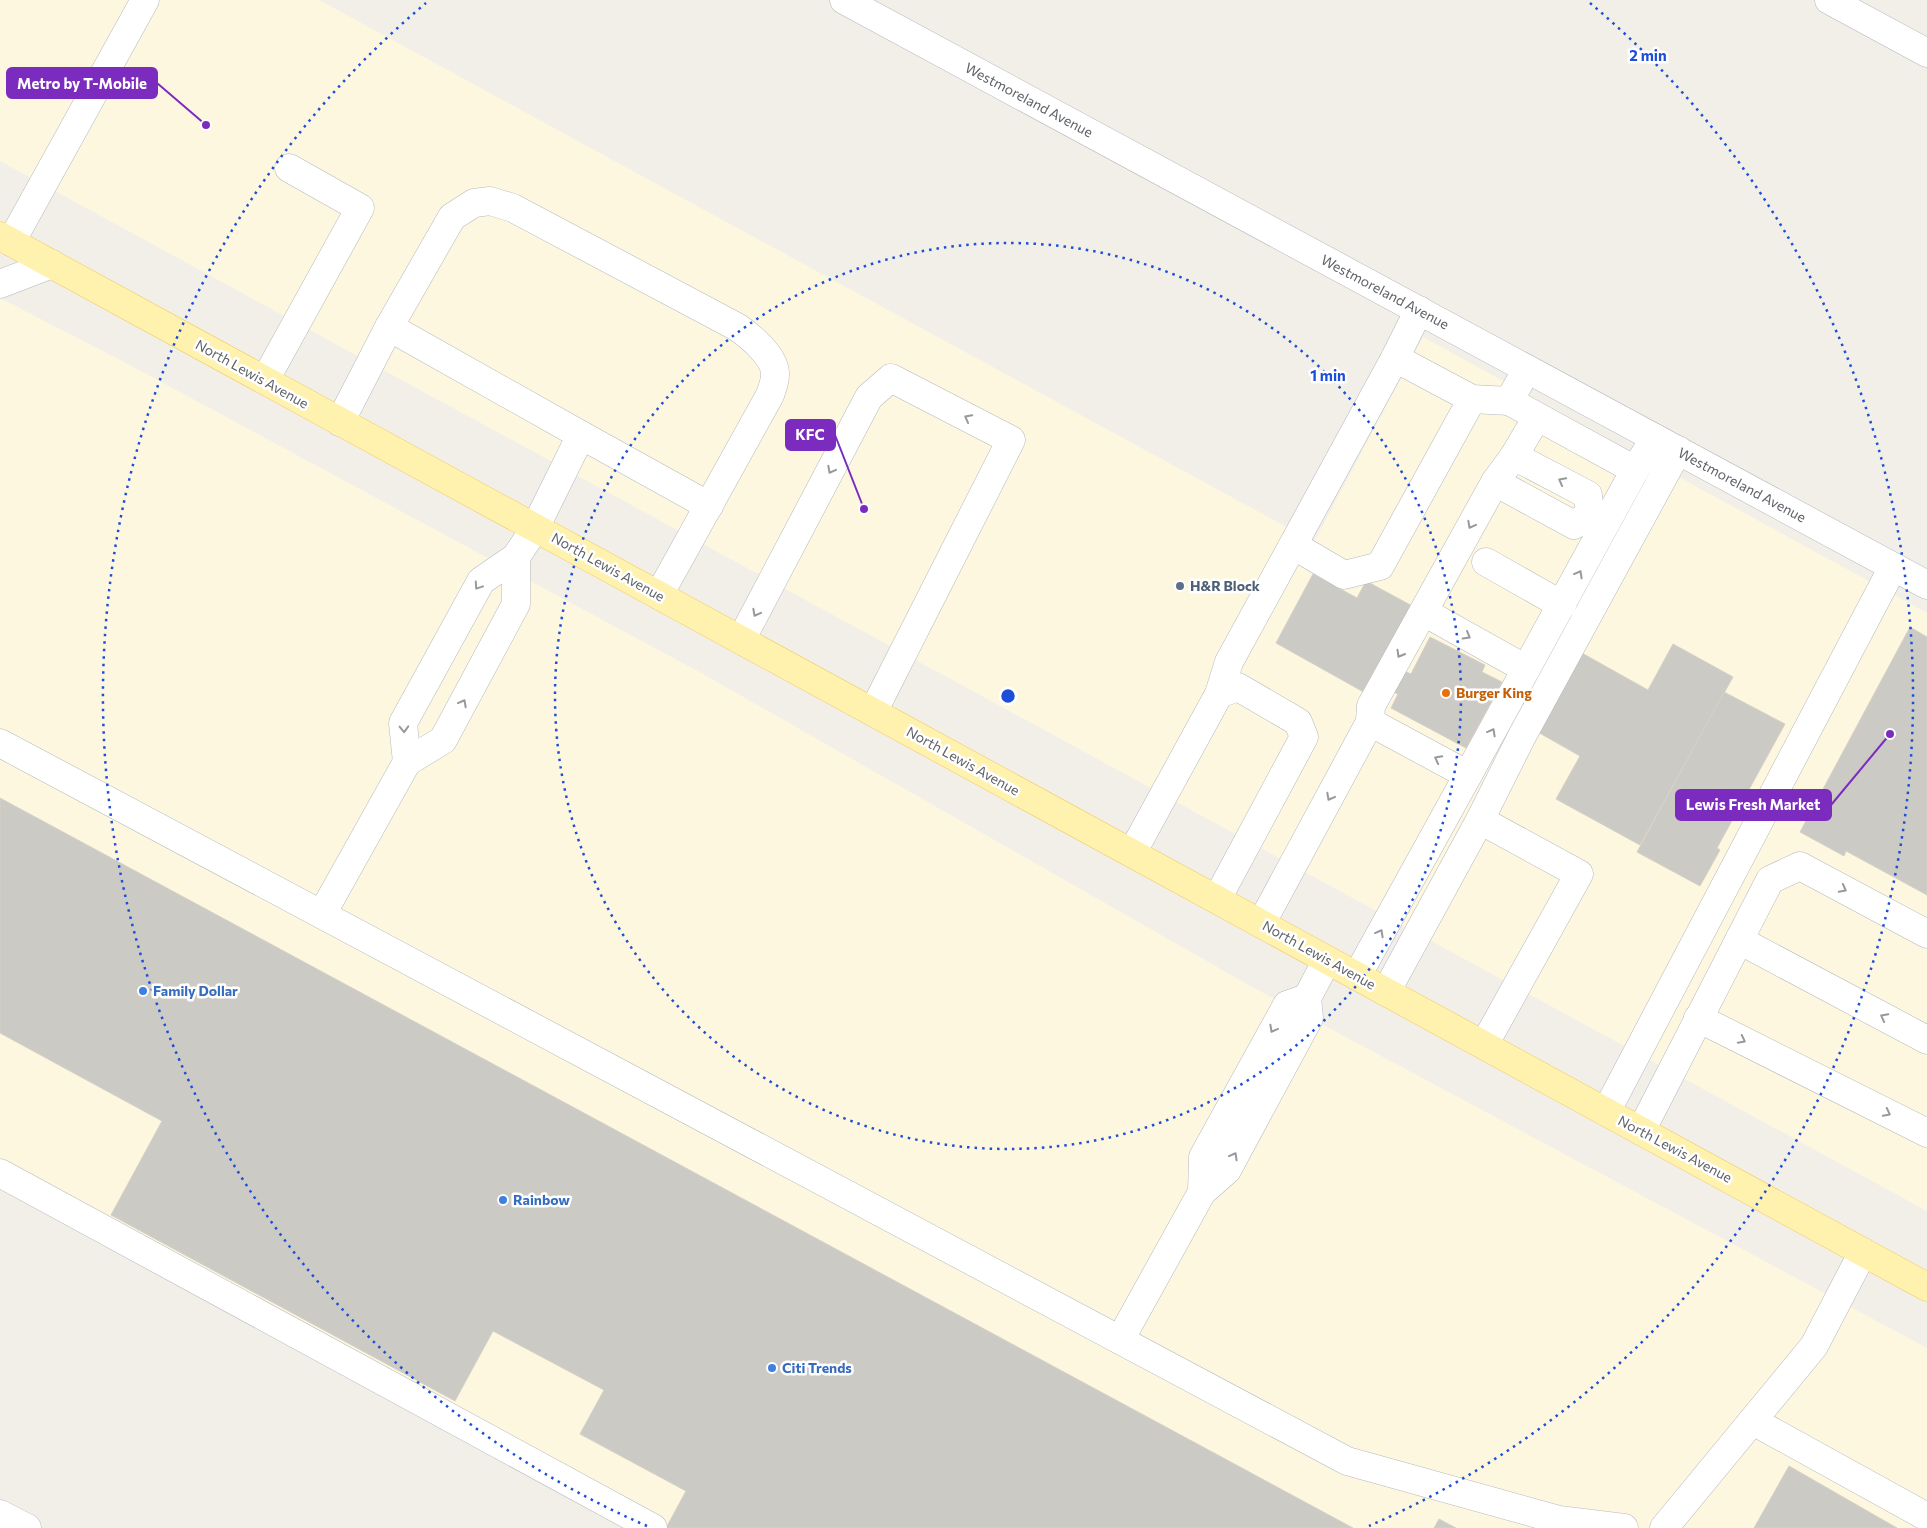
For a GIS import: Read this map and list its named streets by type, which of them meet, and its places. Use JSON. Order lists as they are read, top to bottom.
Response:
{
  "streets": {
    "main road": ["North Lewis Avenue"],
    "street": ["Westmoreland Avenue"]
  },
  "places": [
    "Metro by T-Mobile",
    "KFC",
    "H&R Block",
    "Burger King",
    "Lewis Fresh Market",
    "Family Dollar",
    "Rainbow",
    "Citi Trends"
  ],
  "rings": ["2 min", "1 min"]
}
